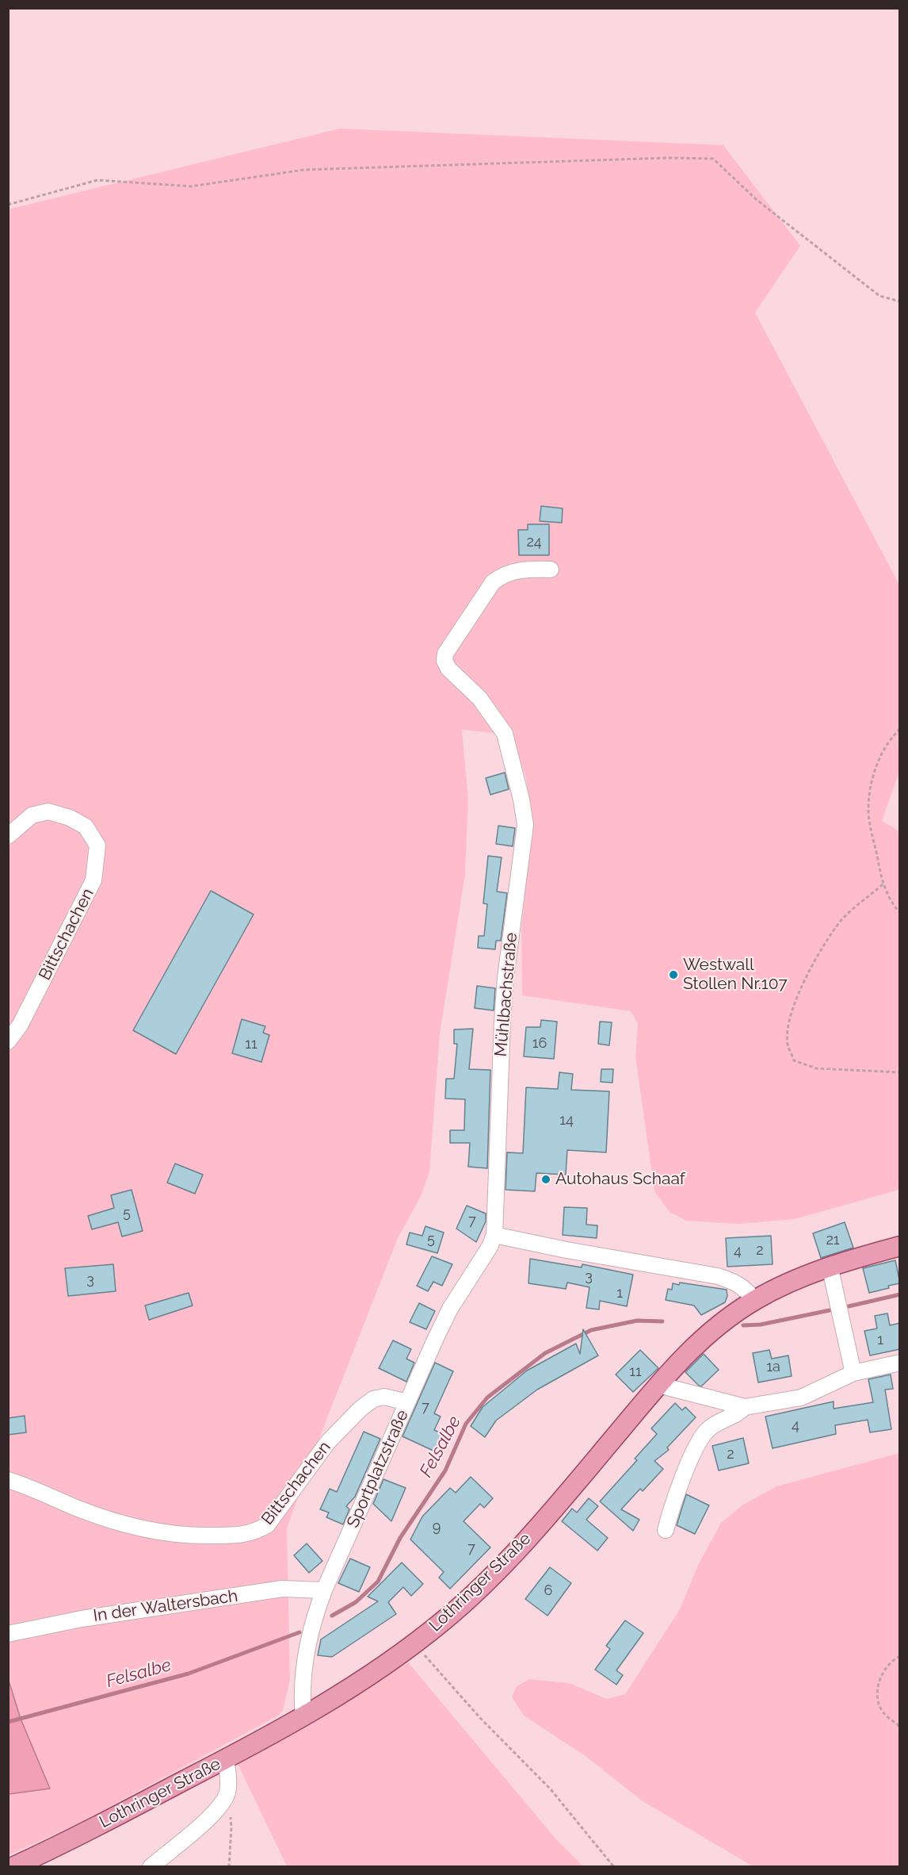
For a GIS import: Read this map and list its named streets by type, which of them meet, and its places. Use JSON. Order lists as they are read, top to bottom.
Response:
{
  "streets": {
    "main road": ["Lothringer Straße"],
    "street": [
      "Bittschachen",
      "Mühlbachstraße",
      "Sportplatzstraße",
      "In der Waltersbach"
    ]
  },
  "crossings": [
    ["Bittschachen", "Sportplatzstraße"],
    ["Mühlbachstraße", "Sportplatzstraße"],
    ["Sportplatzstraße", "Lothringer Straße"],
    ["Sportplatzstraße", "In der Waltersbach"]
  ],
  "water": ["Felsalbe"],
  "places": ["Westwall Stollen Nr.107", "Autohaus Schaaf"],
  "house_numbers": [
    "24",
    "16",
    "11",
    "14",
    "5",
    "7",
    "5",
    "21",
    "2",
    "4",
    "3",
    "3",
    "1",
    "1",
    "1a",
    "11",
    "7",
    "4",
    "2",
    "9",
    "7",
    "6"
  ]
}
